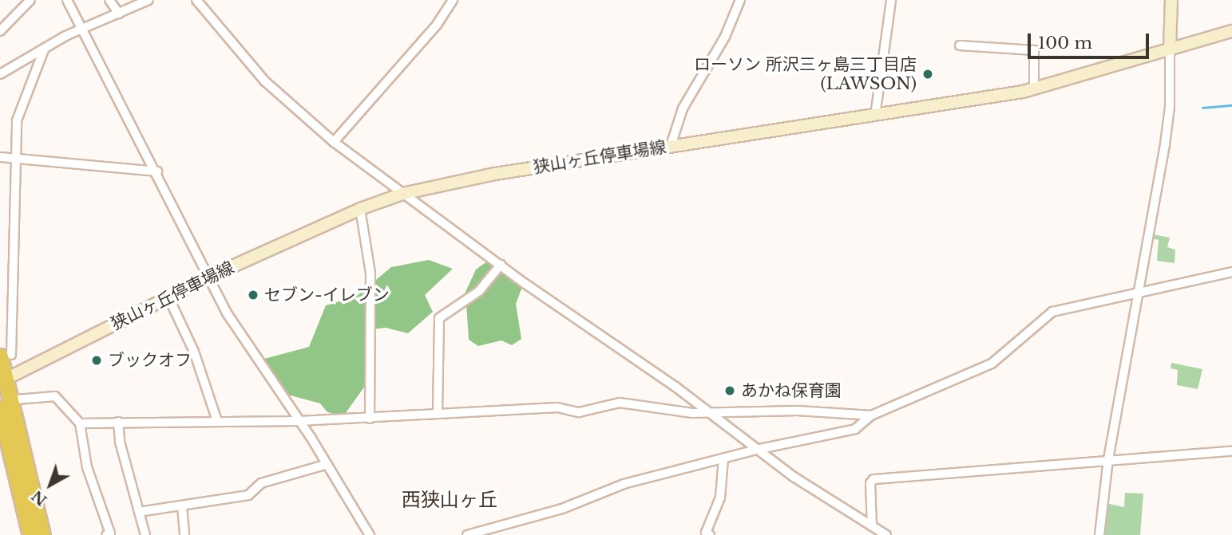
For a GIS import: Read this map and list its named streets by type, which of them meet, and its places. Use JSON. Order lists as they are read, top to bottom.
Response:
{
  "streets": {
    "main road": ["狭山ヶ丘停車場線"]
  },
  "districts": ["西狭山ヶ丘"],
  "places": [
    "ローソン 所沢三ヶ島三丁目店 (LAWSON)",
    "セブン-イレブン",
    "ブックオフ",
    "あかね保育園"
  ],
  "scale_bar": "100 m",
  "north": "bottom left"
}
